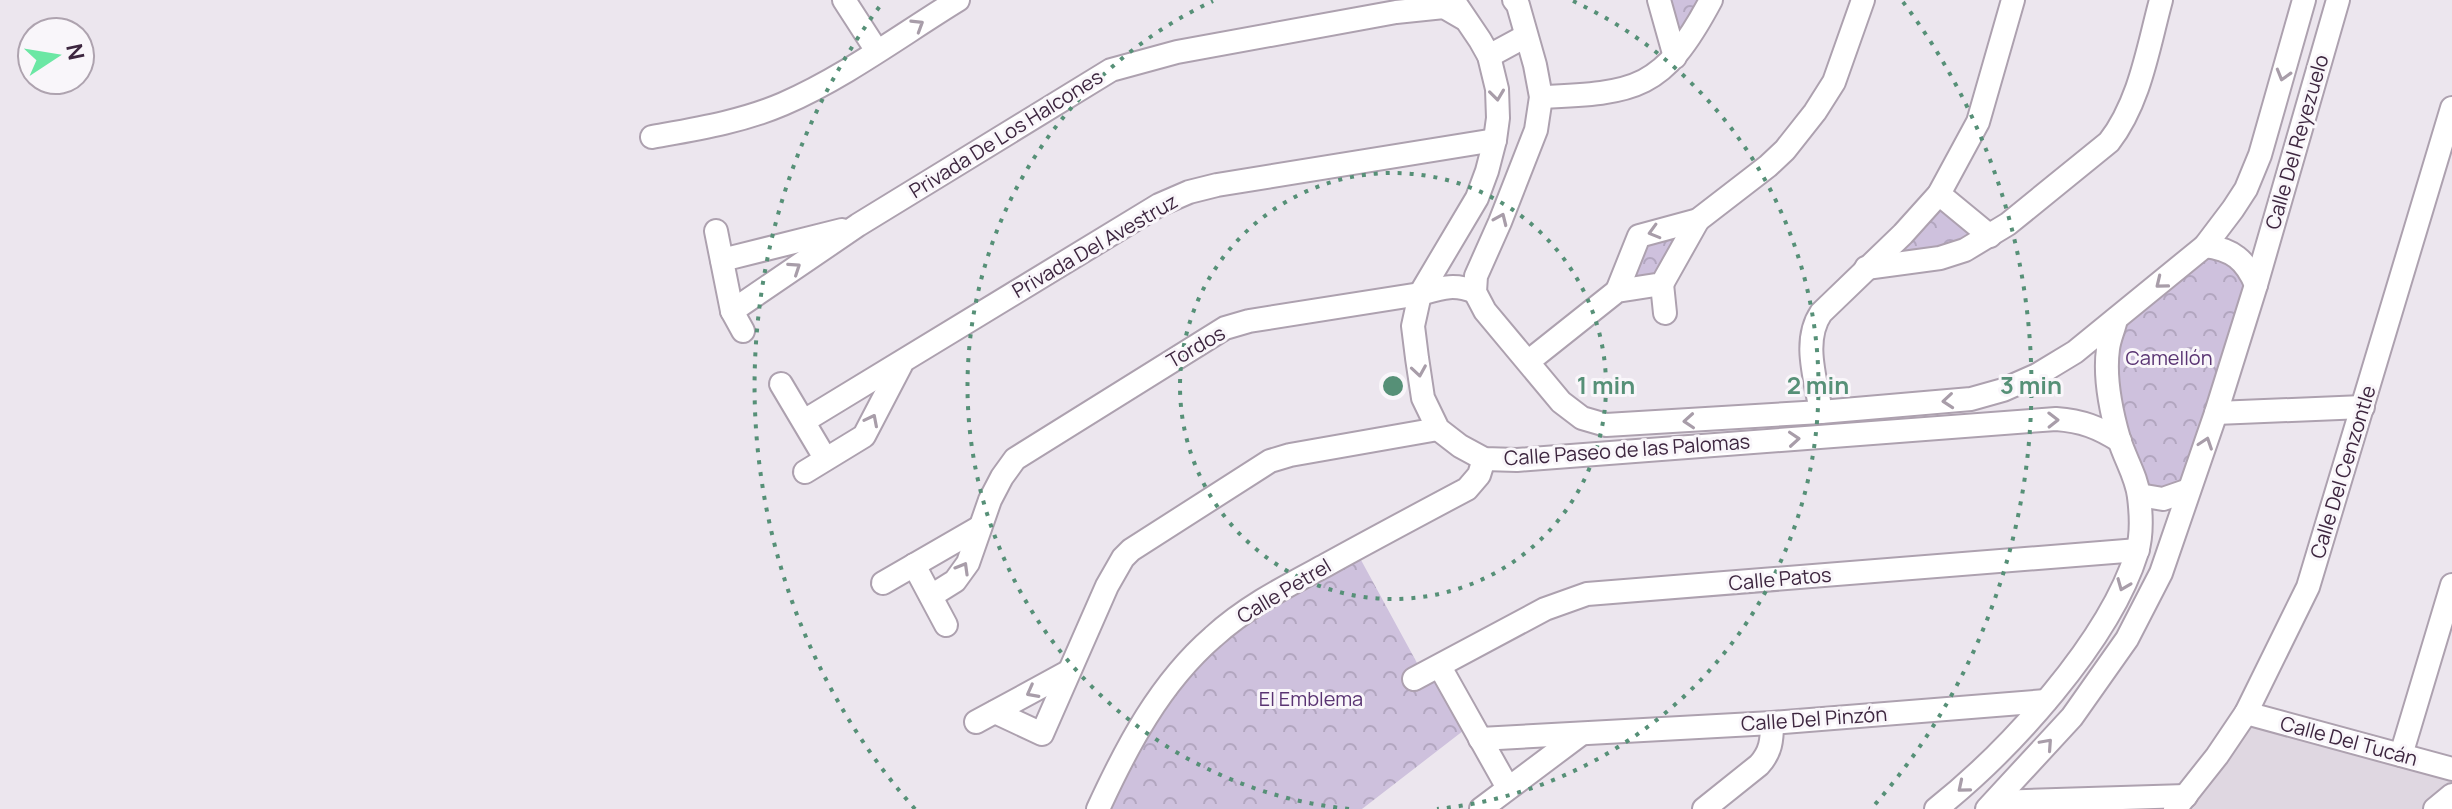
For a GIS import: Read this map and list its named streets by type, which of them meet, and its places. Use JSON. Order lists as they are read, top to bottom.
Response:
{
  "streets": {
    "street": [
      "Privada De Los Halcones",
      "Calle Del Reyezuelo",
      "Privada Del Avestruz",
      "Tordos",
      "Calle Paseo de las Palomas",
      "Calle Del Cenzontle",
      "Calle Patos",
      "Calle Petrel",
      "Calle Del Pinzón",
      "Calle Del Tucán"
    ]
  },
  "crossings": [
    ["Calle Del Reyezuelo", "Calle Paseo de las Palomas"],
    ["Tordos", "Calle Paseo de las Palomas"],
    ["Calle Paseo de las Palomas", "Calle Petrel"],
    ["Calle Del Cenzontle", "Calle Del Tucán"]
  ],
  "parks": ["Camellón", "El Emblema"],
  "north": "right",
  "rings": ["1 min", "2 min", "3 min"]
}
